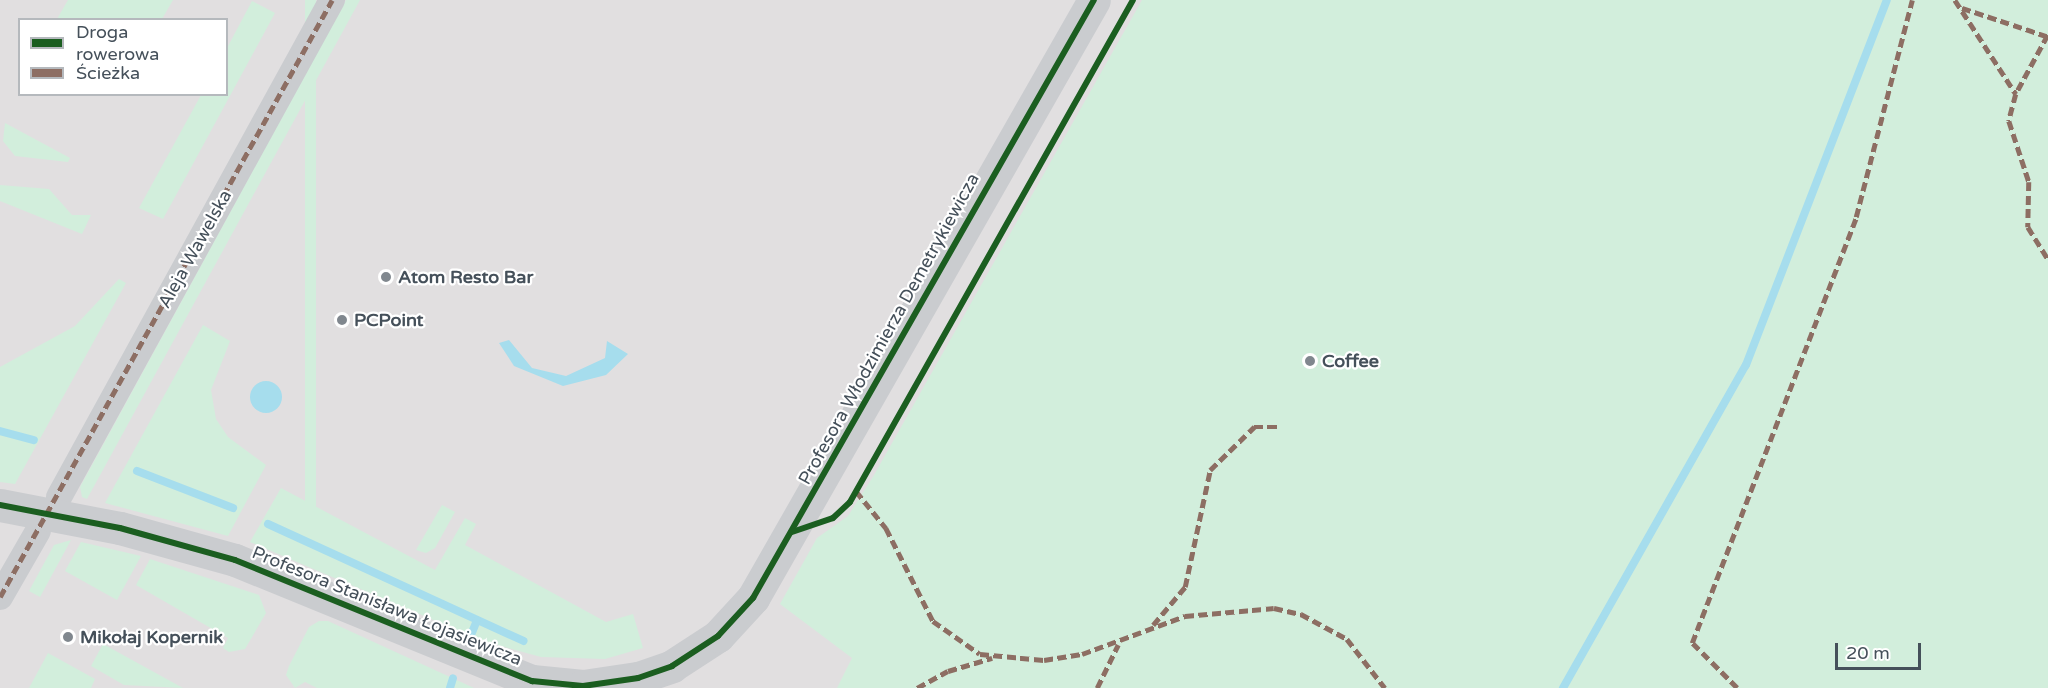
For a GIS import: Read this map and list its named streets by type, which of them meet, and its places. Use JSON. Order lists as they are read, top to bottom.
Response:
{
  "streets": {
    "street": ["Aleja Wawelska", "Profesora Włodzimierza Demetrykiewicza", "Profesora Stanisława Łojasiewicza"]
  },
  "crossings": [
    ["Profesora Włodzimierza Demetrykiewicza", "Profesora Stanisława Łojasiewicza"]
  ],
  "places": [
    "Atom Resto Bar",
    "PCPoint",
    "Coffee",
    "Mikołaj Kopernik"
  ],
  "legend": ["Droga rowerowa", "Ścieżka"],
  "scale_bar": "20 m"
}
